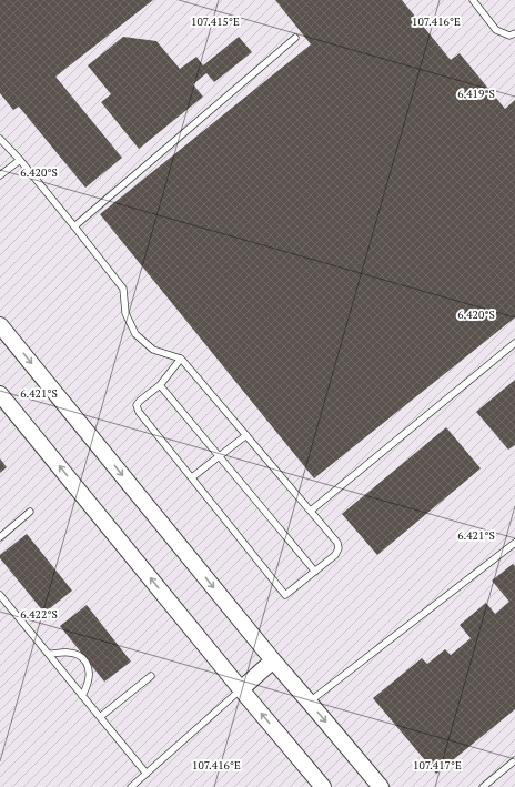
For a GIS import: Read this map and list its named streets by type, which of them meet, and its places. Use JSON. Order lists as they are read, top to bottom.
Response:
{
  "coordinates": [
    "107.415°E",
    "107.416°E",
    "6.419°S",
    "6.420°S",
    "6.421°S",
    "6.422°S",
    "107.417°E"
  ]
}
